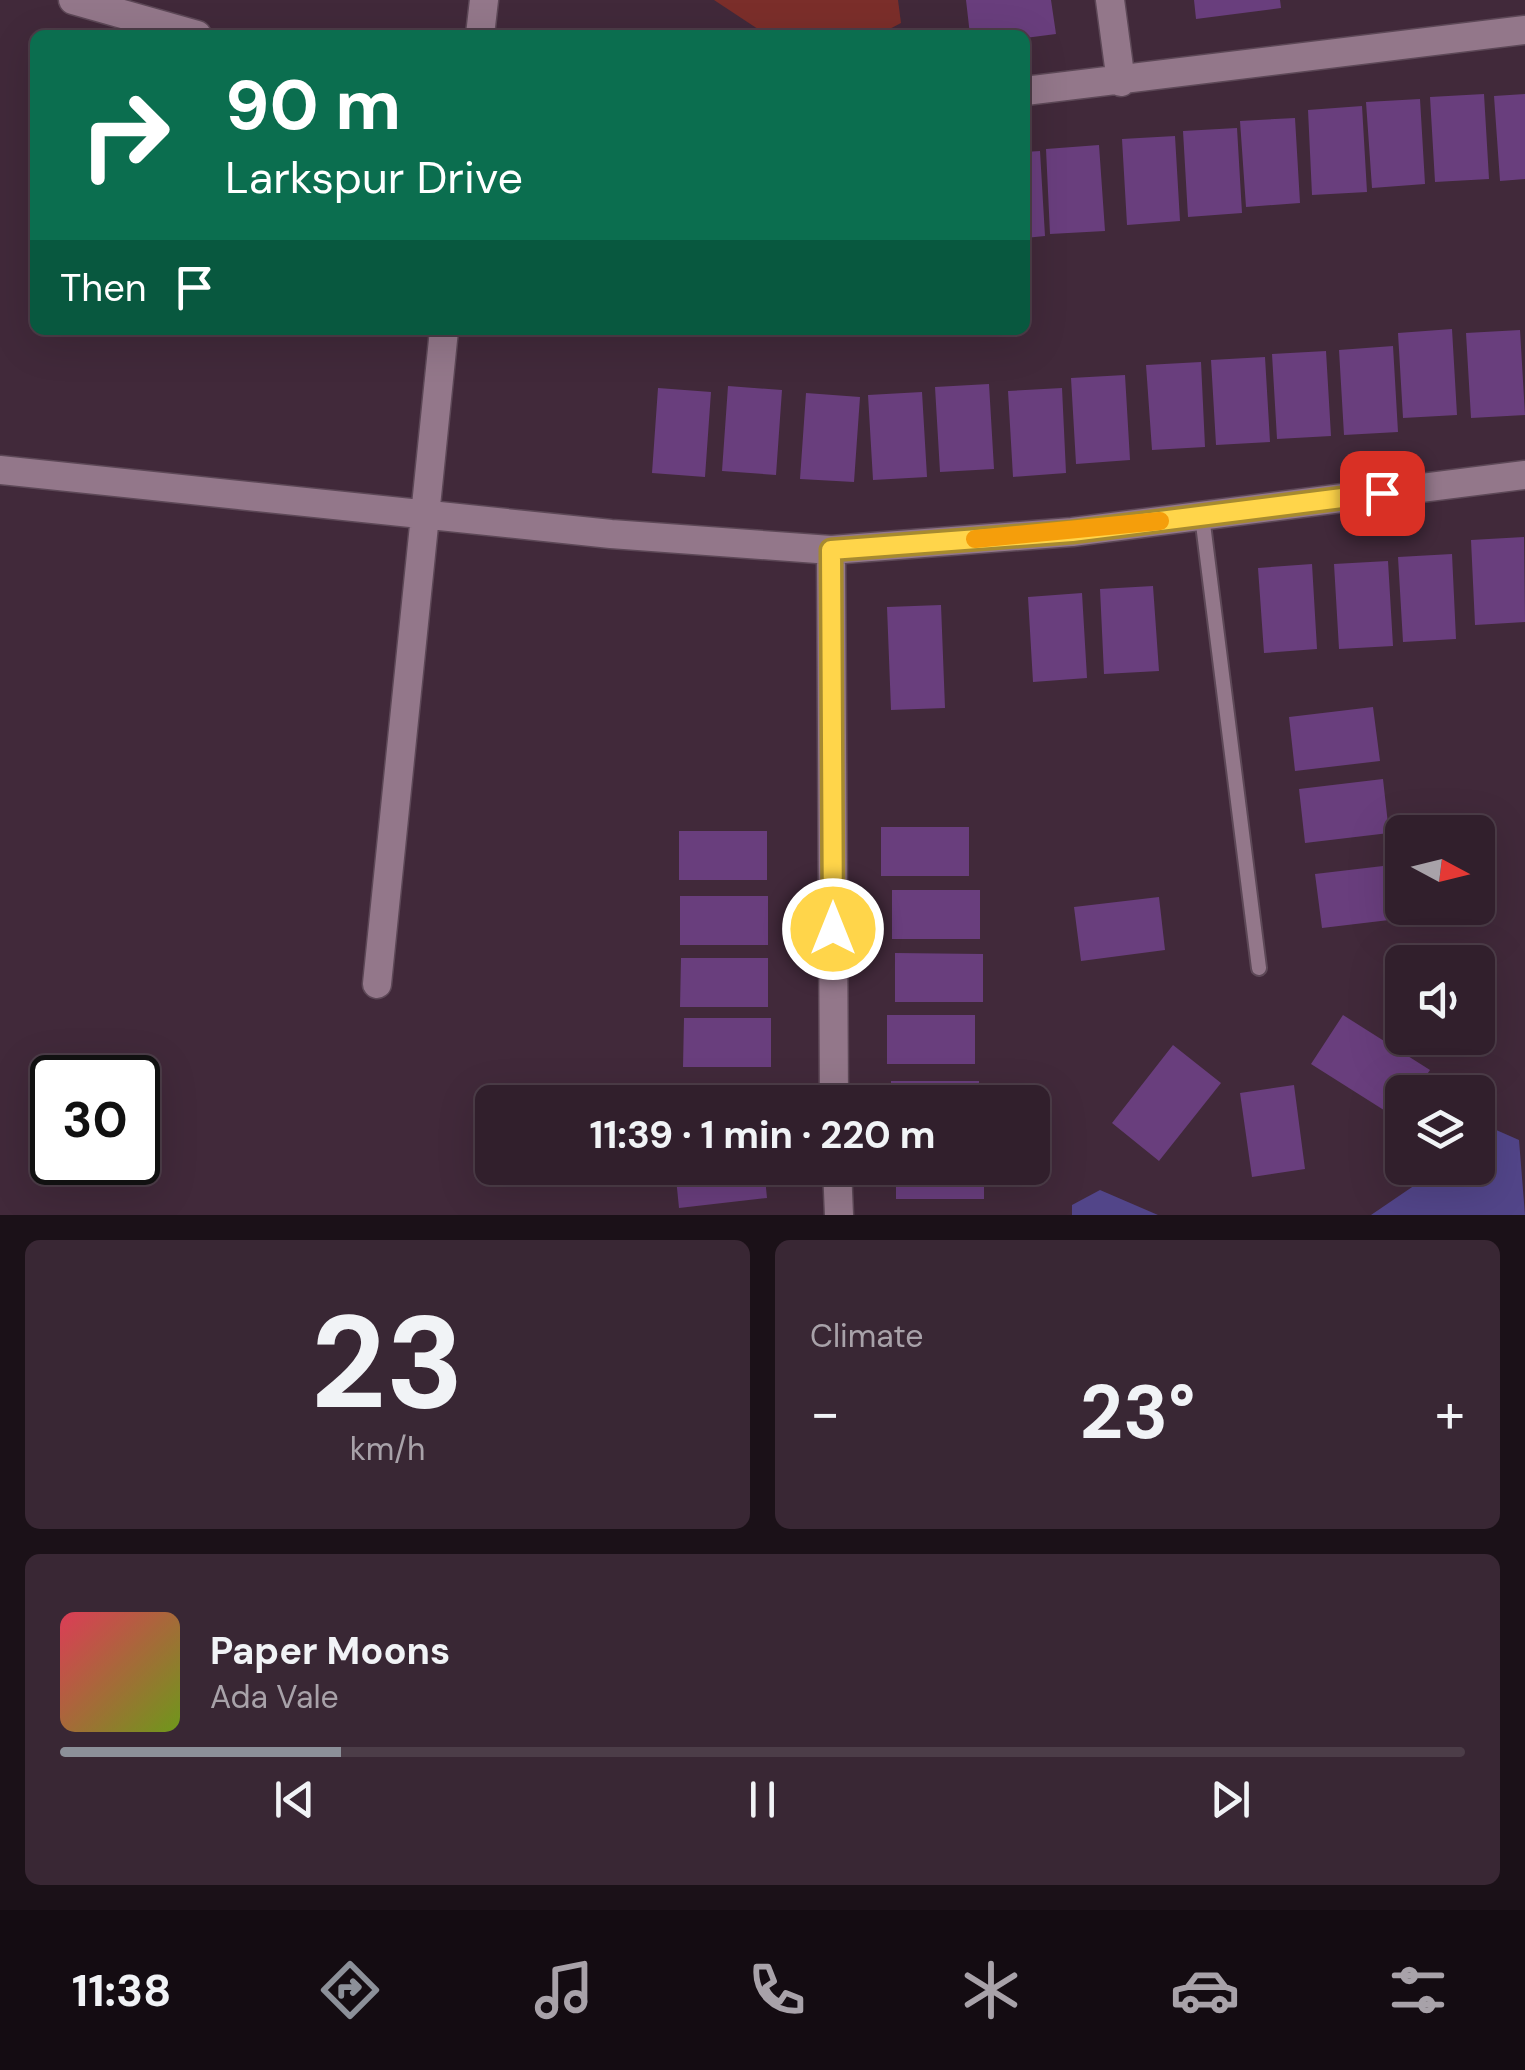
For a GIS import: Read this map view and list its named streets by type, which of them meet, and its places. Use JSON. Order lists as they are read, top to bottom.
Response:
{
  "north": "right",
  "page": {
    "turn": ["90 m", "Larkspur Drive"],
    "then": "Then",
    "limit": "30",
    "trip": "11:39 · 1 min · 220 m",
    "tile": [
      ["23", "km/h"],
      "Climate"
    ],
    "heat": ["−", "23°", "+"],
    "song": ["Paper Moons", "Ada Vale"],
    "tabs": "11:38"
  }
}
